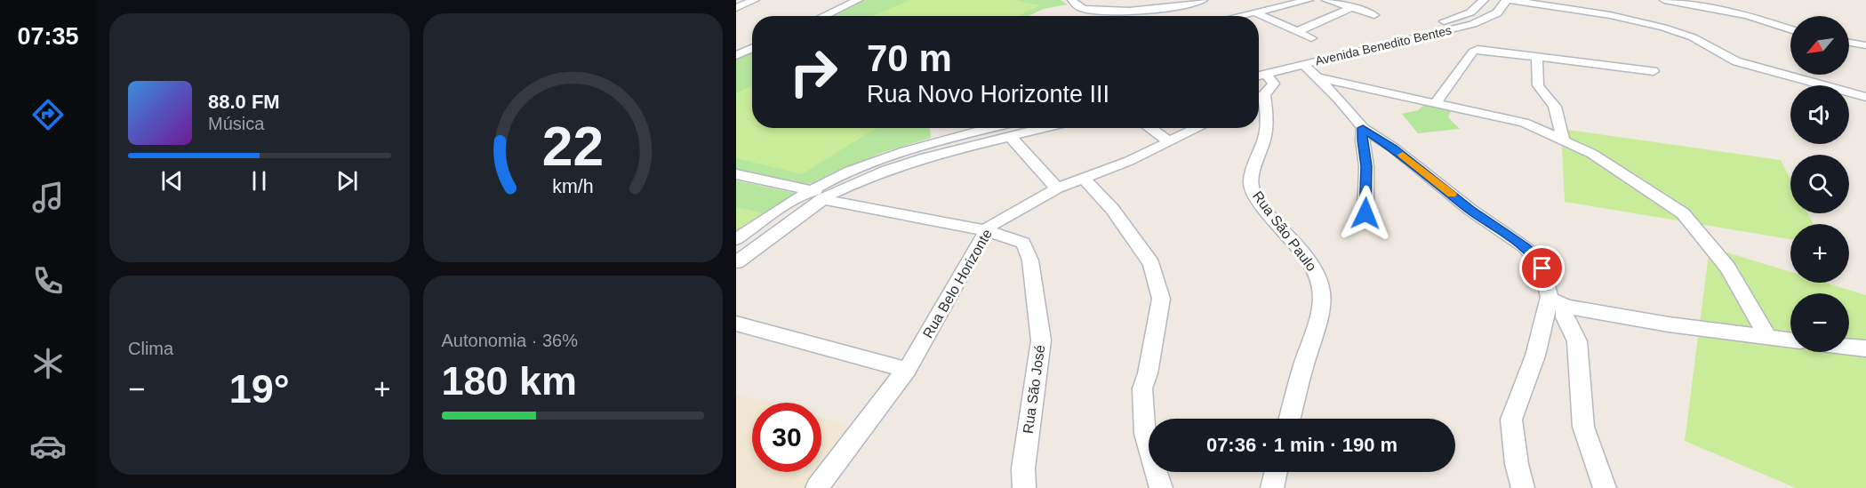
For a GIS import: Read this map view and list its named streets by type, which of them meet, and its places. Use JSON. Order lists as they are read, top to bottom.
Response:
{
  "streets": {
    "street": [
      "Avenida Benedito Bentes",
      "Rua São Paulo",
      "Rua Belo Horizonte",
      "Rua São José"
    ]
  },
  "crossings": [
    ["Rua Belo Horizonte", "Rua São José"]
  ],
  "north": "bottom left",
  "page": {
    "tabs": "07:35",
    "map_buttons": ["+", "−"],
    "turn": ["70 m", "Rua Novo Horizonte III"],
    "song": ["88.0 FM", "Música"],
    "tile": [
      "Clima",
      ["Autonomia · 36%", "180 km"]
    ],
    "heat": ["−", "19°", "+"],
    "limit": "30",
    "trip": "07:36 · 1 min · 190 m",
    "gauge": ["22", "km/h"]
  }
}
